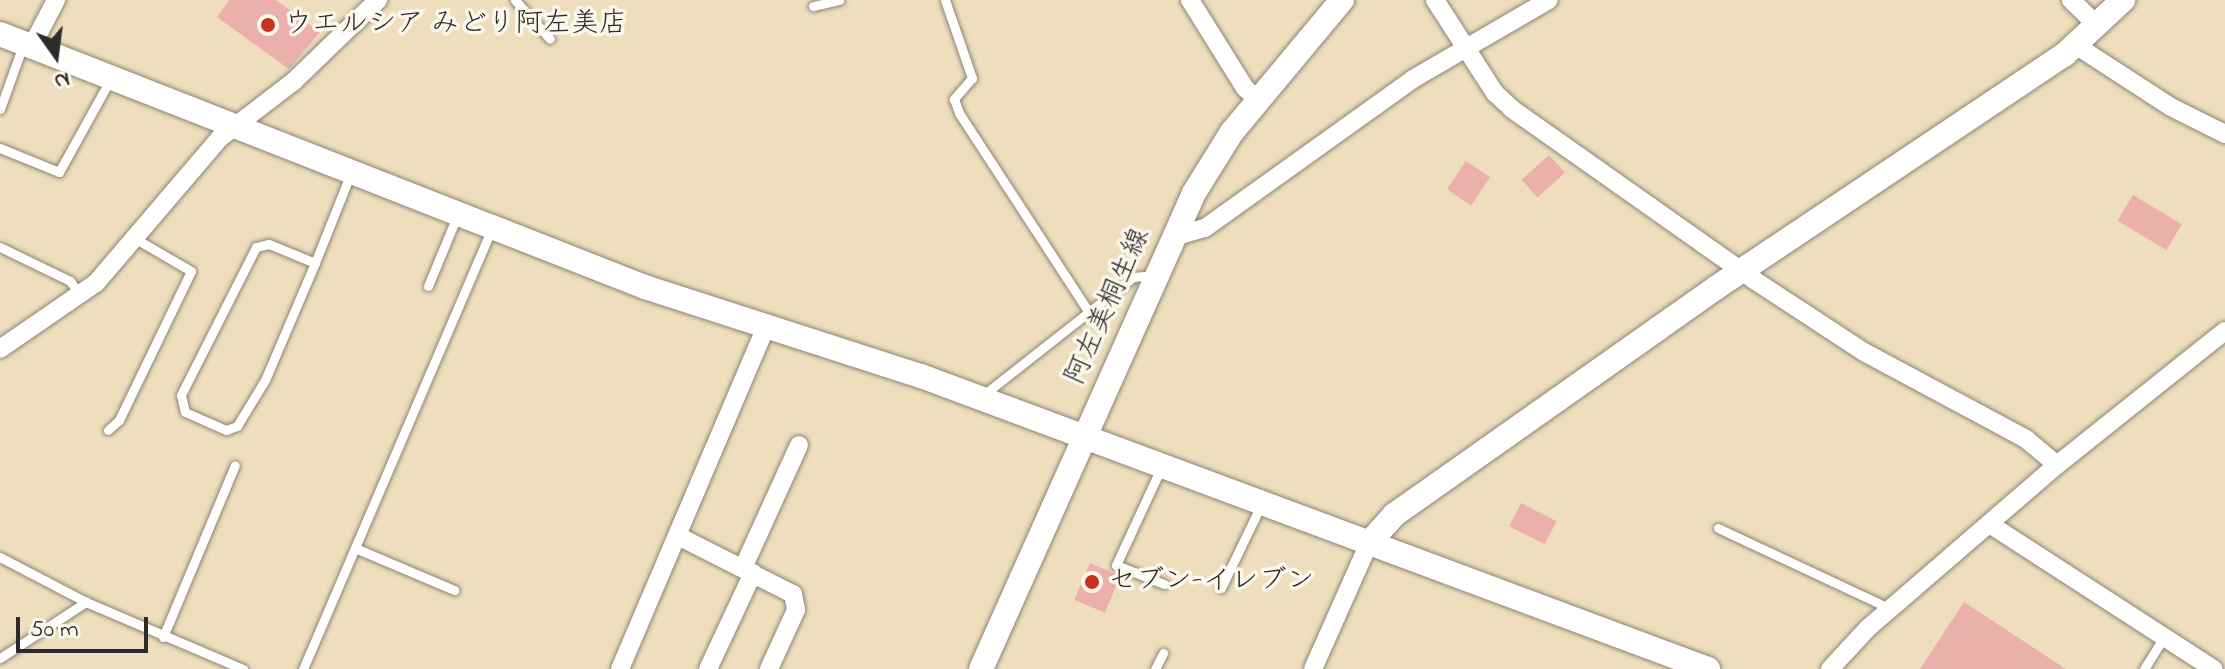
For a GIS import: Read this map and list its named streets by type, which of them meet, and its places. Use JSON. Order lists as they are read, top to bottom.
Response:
{
  "streets": {
    "street": ["阿左美桐生線"]
  },
  "places": ["ウエルシア みどり阿左美店", "セブン-イレブン"],
  "scale_bar": "50 m",
  "north": "bottom"
}
